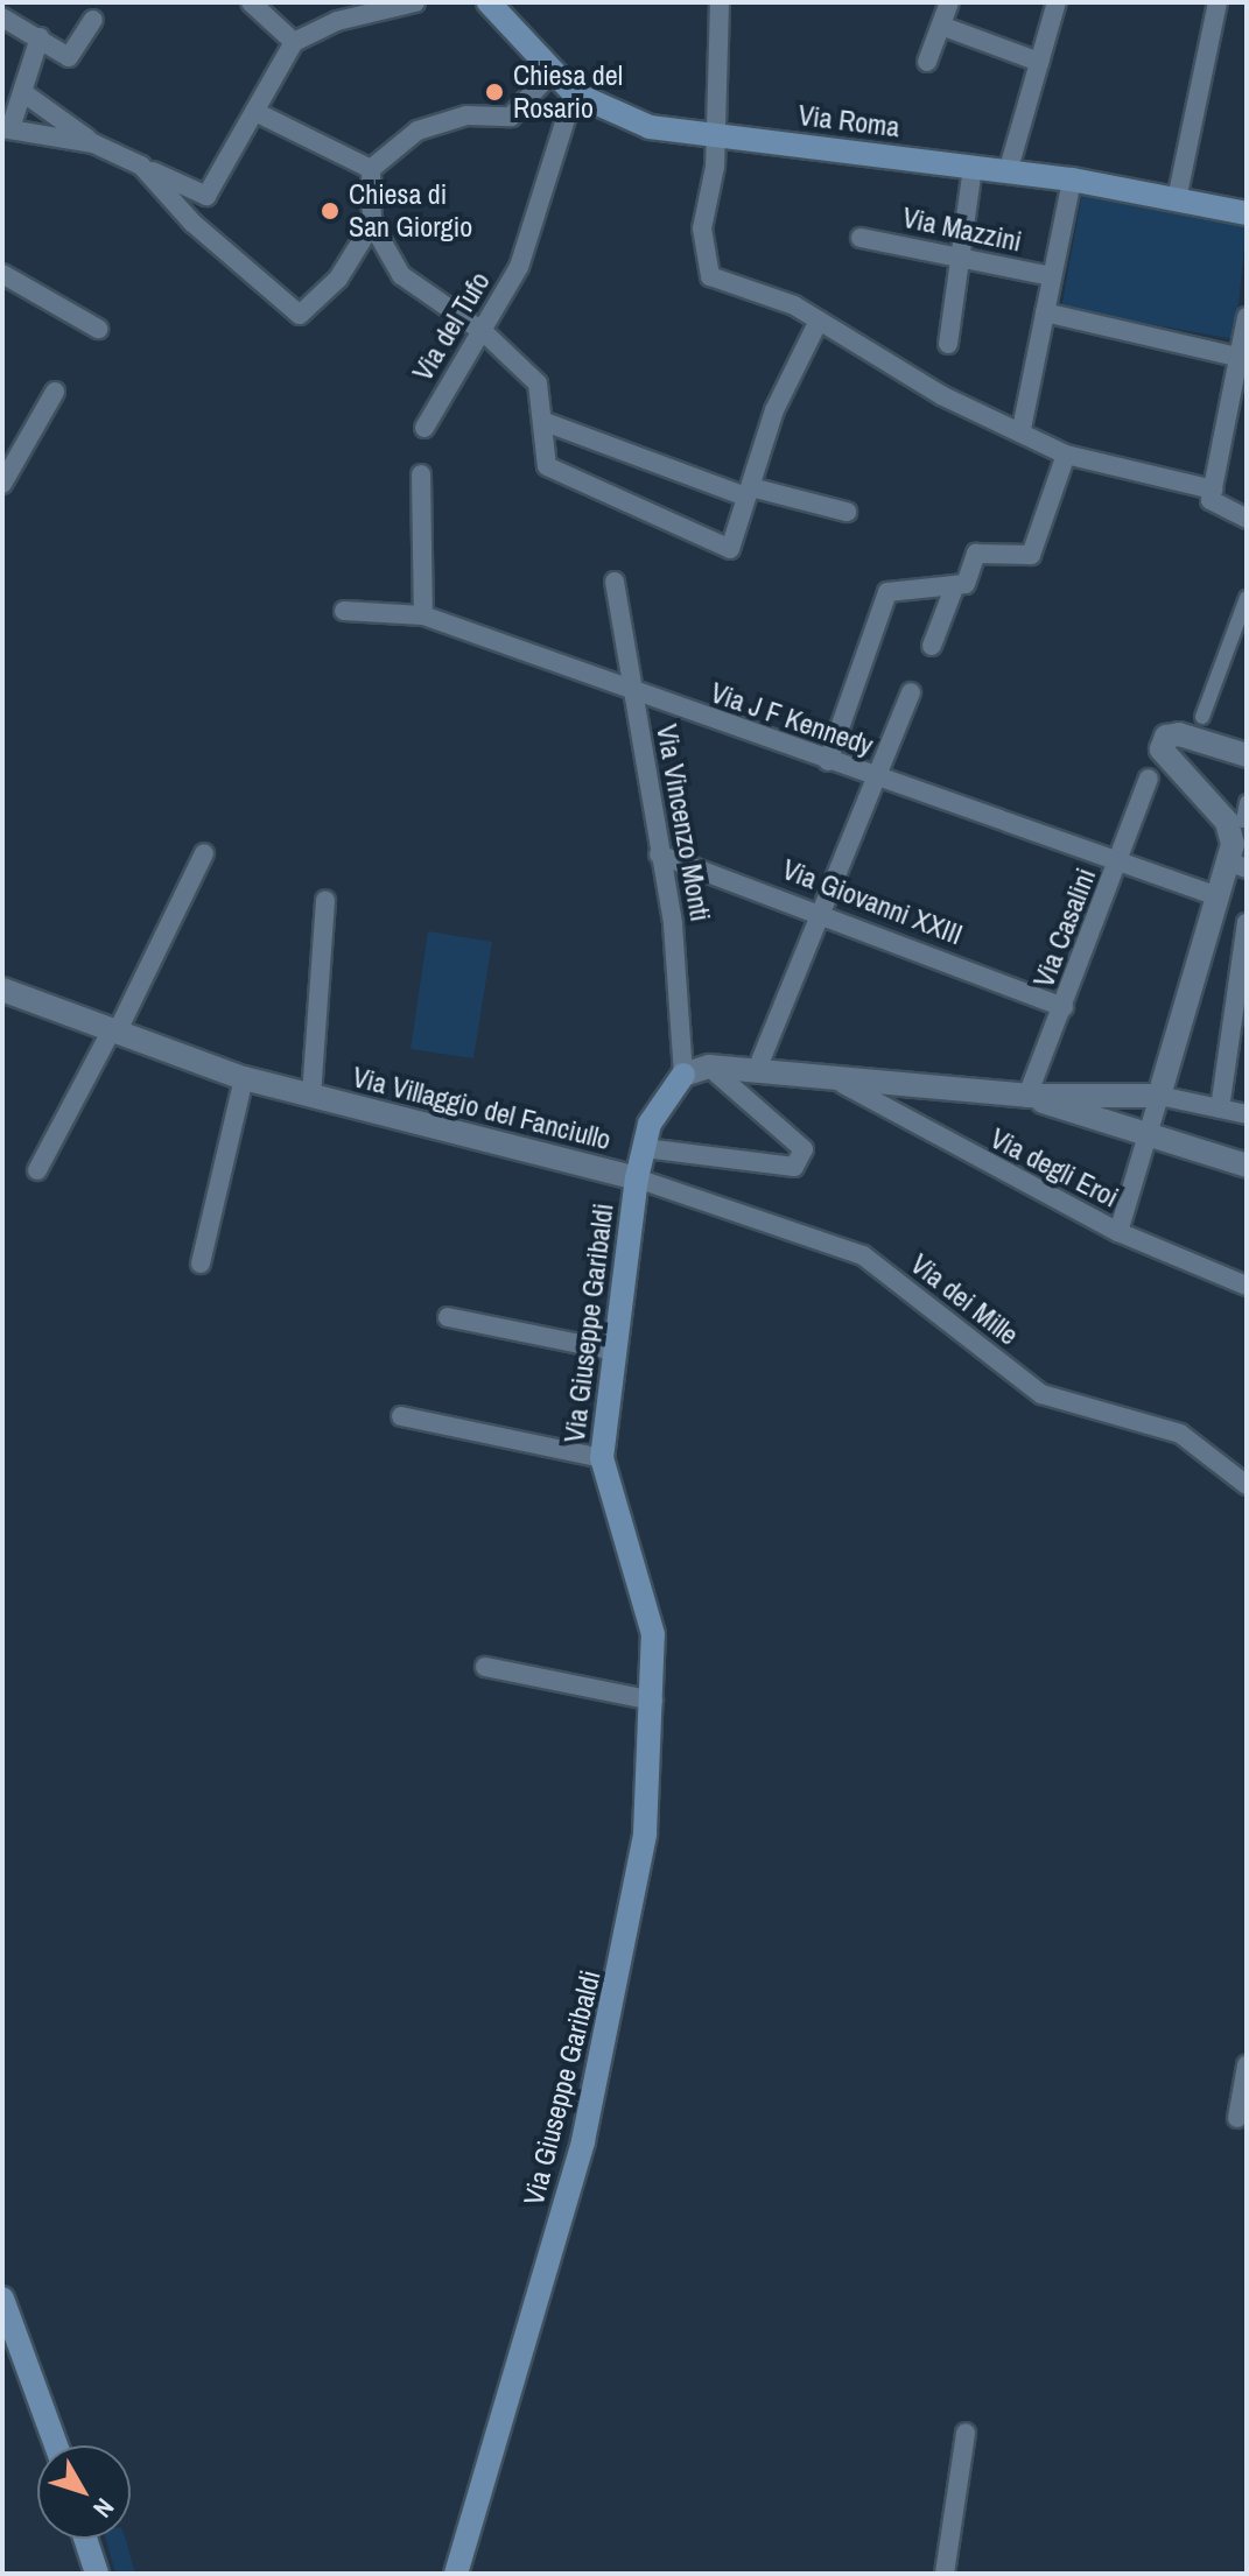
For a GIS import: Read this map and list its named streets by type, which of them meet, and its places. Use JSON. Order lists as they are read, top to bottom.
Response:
{
  "streets": {
    "main road": ["Via Roma", "Via Giuseppe Garibaldi"],
    "street": [
      "Via Mazzini",
      "Via del Tufo",
      "Via J F Kennedy",
      "Via Vincenzo Monti",
      "Via Giovanni XXIII",
      "Via Casalini",
      "Via Villaggio del Fanciullo",
      "Via degli Eroi",
      "Via dei Mille"
    ]
  },
  "crossings": [
    ["Via Roma", "Via del Tufo"],
    ["Via J F Kennedy", "Via Vincenzo Monti"],
    ["Via J F Kennedy", "Via Casalini"],
    ["Via Vincenzo Monti", "Via Giovanni XXIII"],
    ["Via Vincenzo Monti", "Via Giuseppe Garibaldi"],
    ["Via Giovanni XXIII", "Via Casalini"],
    ["Via Villaggio del Fanciullo", "Via dei Mille"],
    ["Via Villaggio del Fanciullo", "Via Giuseppe Garibaldi"],
    ["Via dei Mille", "Via Giuseppe Garibaldi"]
  ],
  "places": ["Chiesa del Rosario", "Chiesa di San Giorgio"],
  "north": "bottom right"
}
